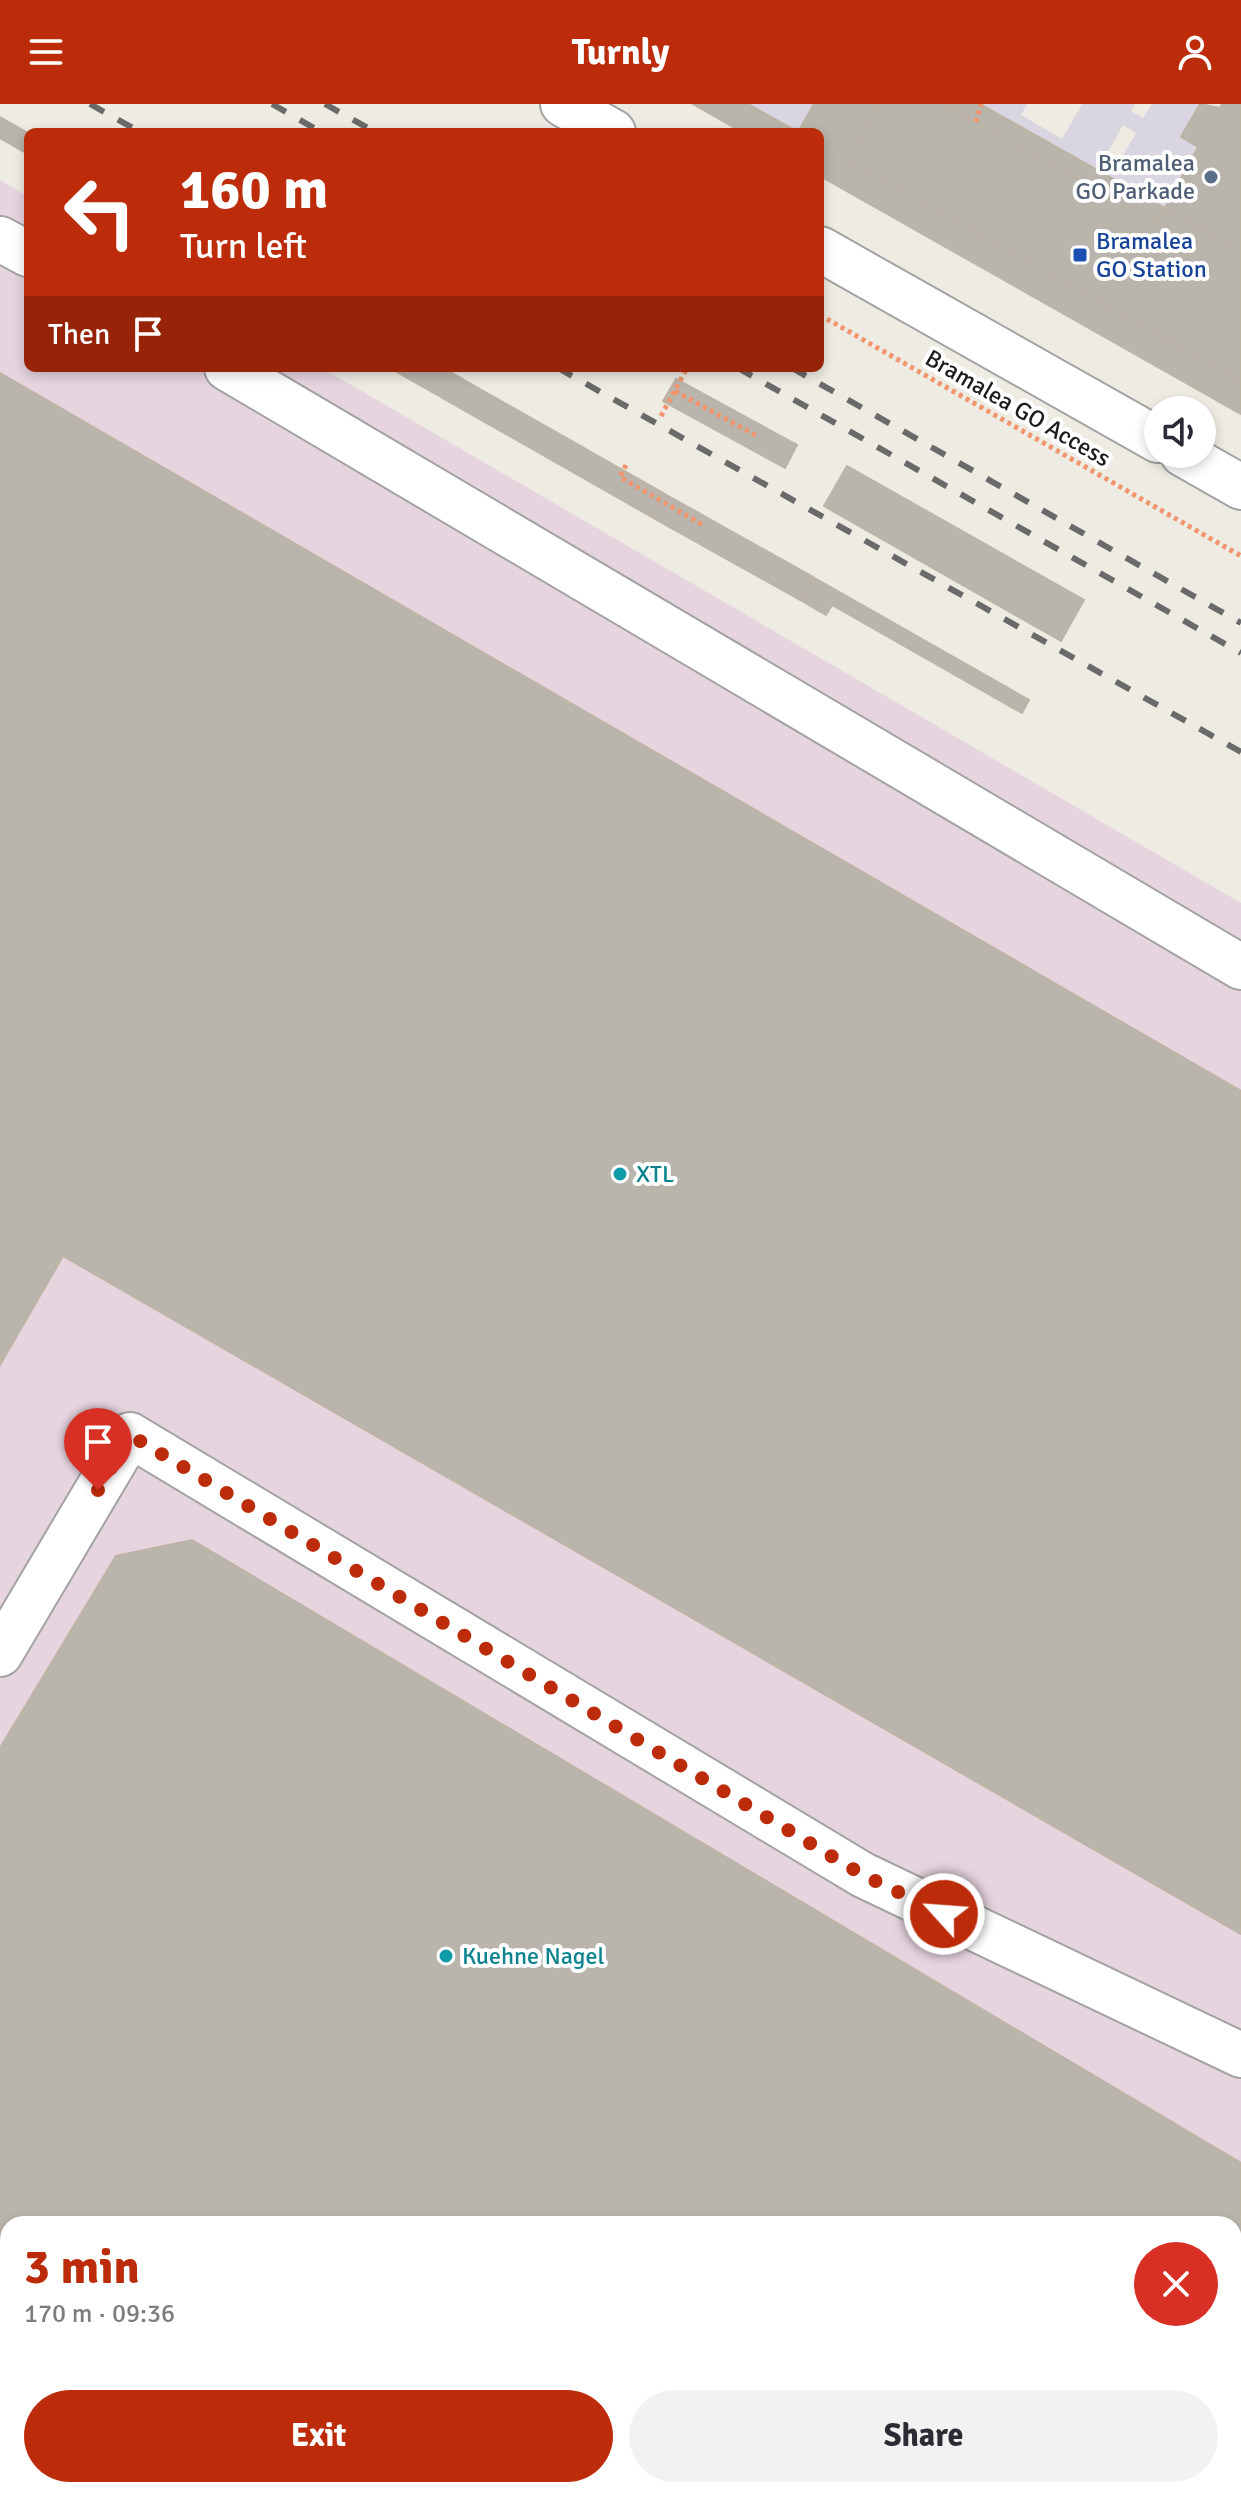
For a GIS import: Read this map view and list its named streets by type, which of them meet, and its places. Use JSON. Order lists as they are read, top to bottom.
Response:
{
  "streets": {
    "path": ["Bramalea GO Access"]
  },
  "places": {
    "other": ["Bramalea GO Parkade", "XTL", "Kuehne Nagel"],
    "transit": ["Bramalea GO Station"]
  },
  "page": {
    "header": "Turnly",
    "turn": ["160 m", "Turn left"],
    "then": "Then",
    "heading": ["3 min", "170 m · 09:36"],
    "buttons": ["Exit", "Share"]
  }
}
